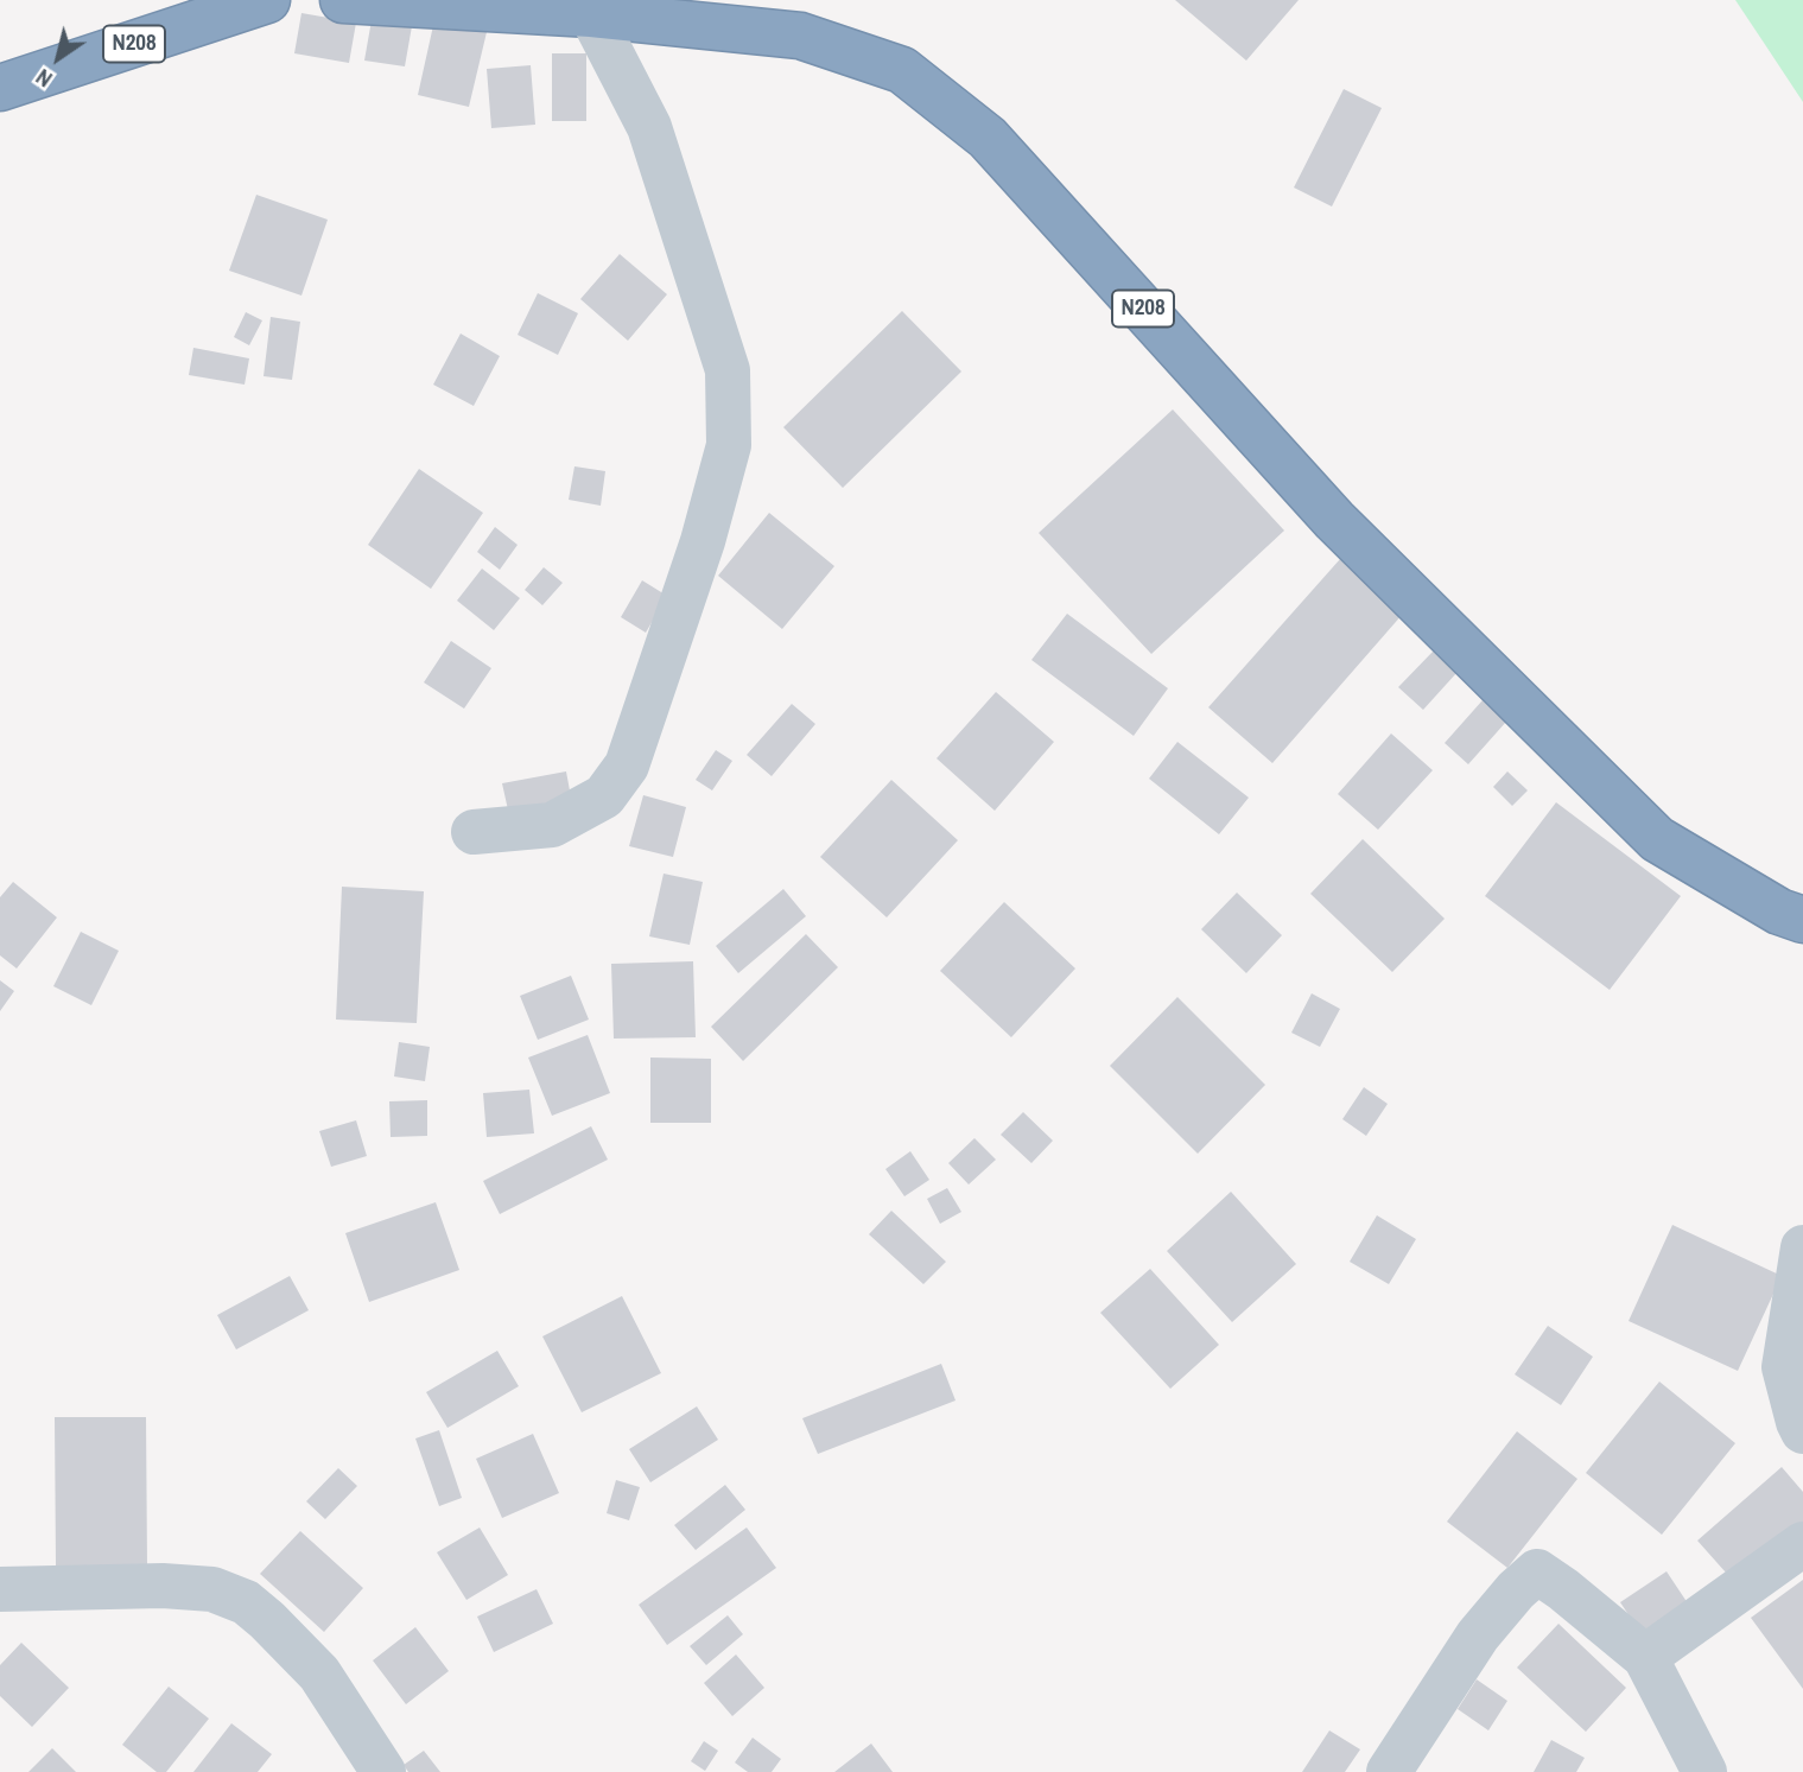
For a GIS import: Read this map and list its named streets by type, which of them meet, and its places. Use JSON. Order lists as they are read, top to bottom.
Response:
{
  "streets": {
    "highway": ["N208"]
  },
  "north": "bottom left"
}
